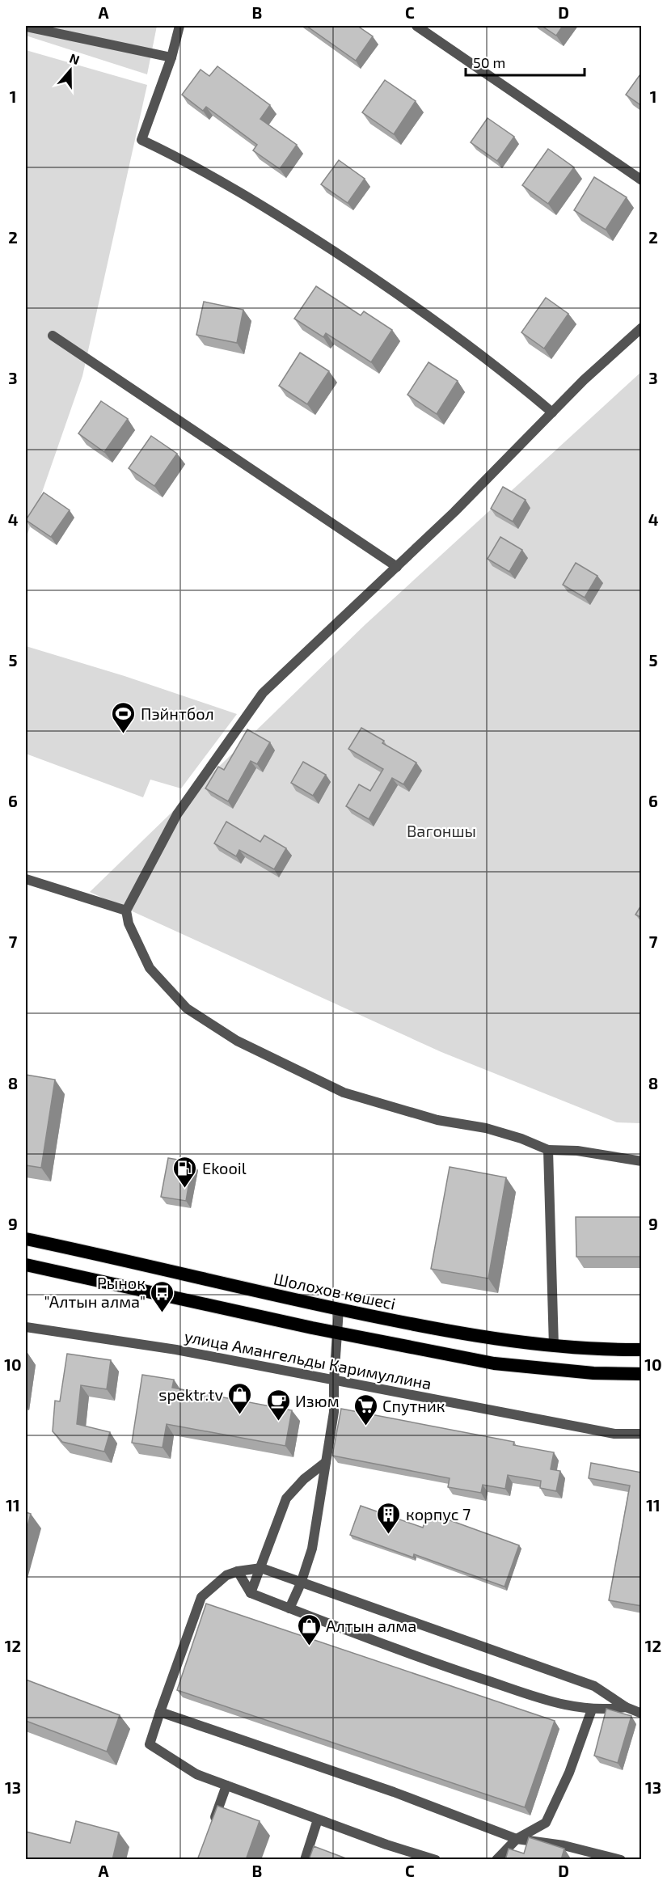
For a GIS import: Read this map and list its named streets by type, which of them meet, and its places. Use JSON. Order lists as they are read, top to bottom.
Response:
{
  "streets": {
    "highway": ["Шолохов көшесі"],
    "street": ["улица Амангельды Каримуллина"]
  },
  "parks": ["Вагоншы"],
  "places": {
    "sports": ["Пэйнтбол"],
    "fuel station": ["Ekooil"],
    "bus stop": ["Рынок \"Алтын алма\""],
    "shop": ["spektr.tv", "Алтын алма"],
    "cafe": ["Изюм"],
    "supermarket": ["Спутник"],
    "building": ["корпус 7"]
  },
  "scale_bar": "50 m",
  "north": "top",
  "grid": {
    "columns": [
      "A",
      "B",
      "C",
      "D"
    ],
    "rows": [
      "1",
      "2",
      "3",
      "4",
      "5",
      "6",
      "7",
      "8",
      "9",
      "10",
      "11",
      "12",
      "13"
    ]
  }
}
